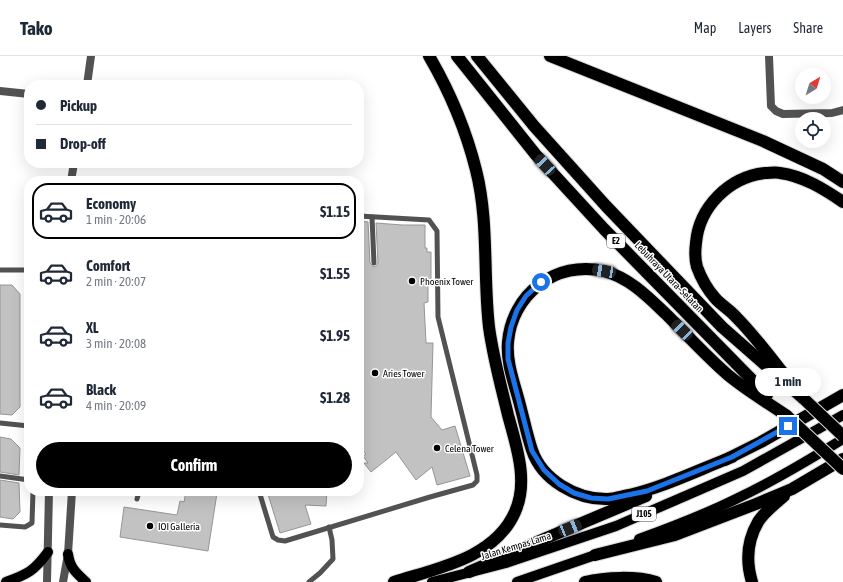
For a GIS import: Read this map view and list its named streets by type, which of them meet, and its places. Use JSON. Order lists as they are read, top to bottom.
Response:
{
  "streets": {
    "highway": ["E2", "Lebuhraya Utara–Selatan"],
    "main road": ["J105", "Jalan Kempas Lama"]
  },
  "places": [
    "Phoenix Tower",
    "Aries Tower",
    "Celena Tower",
    "IOI Galleria"
  ],
  "north": "top right",
  "page": {
    "header": "Tako",
    "nav": ["Map", "Layers", "Share"],
    "banner": ["Pickup", "Drop-off"],
    "list": [
      {
        "name": "Economy",
        "note": "1 min · 20:06",
        "value": "$1.15"
      },
      {
        "name": "Comfort",
        "note": "2 min · 20:07",
        "value": "$1.55"
      },
      {
        "name": "XL",
        "note": "3 min · 20:08",
        "value": "$1.95"
      },
      {
        "name": "Black",
        "note": "4 min · 20:09",
        "value": "$1.28"
      }
    ],
    "bubble": "1 min",
    "buttons": "Confirm"
  }
}
